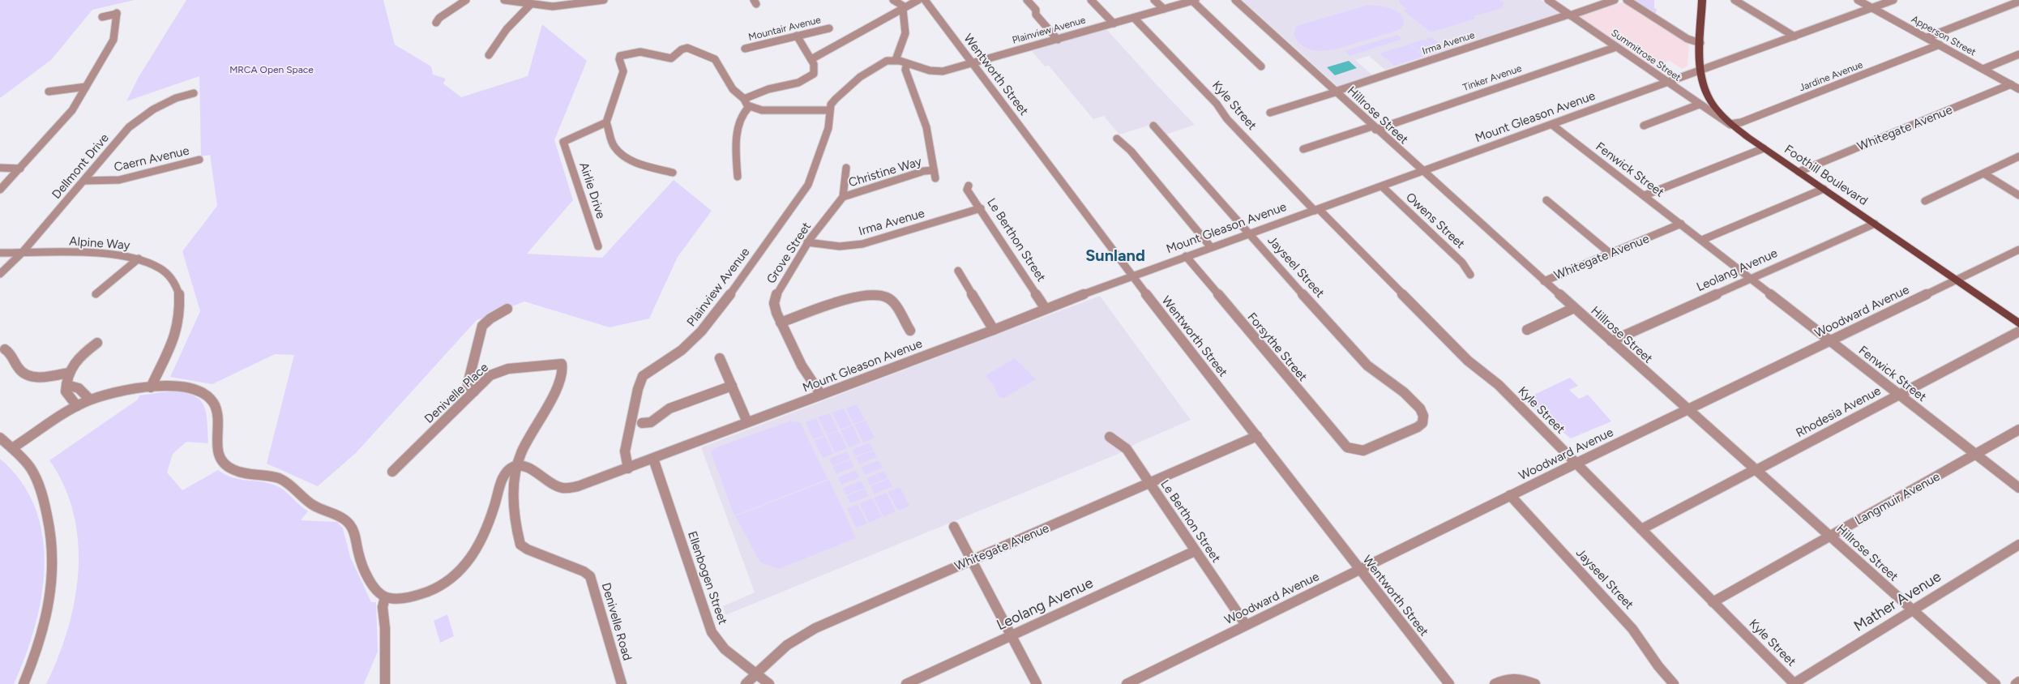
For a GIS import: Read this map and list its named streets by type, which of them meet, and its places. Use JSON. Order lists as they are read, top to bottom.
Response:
{
  "streets": {
    "main road": ["Foothill Boulevard"],
    "street": [
      "Mountair Avenue",
      "Plainview Avenue",
      "Apperson Street",
      "Irma Avenue",
      "Summitrose Street",
      "Wentworth Street",
      "Jardine Avenue",
      "Tinker Avenue",
      "Kyle Street",
      "Hillrose Street",
      "Mount Gleason Avenue",
      "Whitegate Avenue",
      "Caern Avenue",
      "Dellmont Drive",
      "Fenwick Street",
      "Christine Way",
      "Airlie Drive",
      "Owens Street",
      "Le Berthon Street",
      "Alpine Way",
      "Grove Street",
      "Jayseel Street",
      "Leolang Avenue",
      "Woodward Avenue",
      "Forsythe Street",
      "Denivelle Place",
      "Rhodesia Avenue",
      "Langmuir Avenue",
      "Ellenbogen Street",
      "Mather Avenue",
      "Denivelle Road"
    ]
  },
  "crossings": [
    ["Plainview Avenue", "Wentworth Street"],
    ["Plainview Avenue", "Kyle Street"],
    ["Plainview Avenue", "Mount Gleason Avenue"],
    ["Apperson Street", "Jardine Avenue"],
    ["Apperson Street", "Mount Gleason Avenue"],
    ["Apperson Street", "Whitegate Avenue"],
    ["Irma Avenue", "Summitrose Street"],
    ["Irma Avenue", "Hillrose Street"],
    ["Irma Avenue", "Le Berthon Street"],
    ["Irma Avenue", "Grove Street"],
    ["Summitrose Street", "Jardine Avenue"],
    ["Summitrose Street", "Tinker Avenue"],
    ["Summitrose Street", "Mount Gleason Avenue"],
    ["Summitrose Street", "Foothill Boulevard"],
    ["Wentworth Street", "Mount Gleason Avenue"],
    ["Wentworth Street", "Whitegate Avenue"],
    ["Wentworth Street", "Woodward Avenue"],
    ["Jardine Avenue", "Foothill Boulevard"],
    ["Tinker Avenue", "Hillrose Street"],
    ["Kyle Street", "Mount Gleason Avenue"],
    ["Kyle Street", "Woodward Avenue"],
    ["Kyle Street", "Rhodesia Avenue"],
    ["Kyle Street", "Langmuir Avenue"],
    ["Kyle Street", "Mather Avenue"],
    ["Hillrose Street", "Mount Gleason Avenue"],
    ["Hillrose Street", "Whitegate Avenue"],
    ["Hillrose Street", "Leolang Avenue"],
    ["Hillrose Street", "Woodward Avenue"],
    ["Hillrose Street", "Rhodesia Avenue"],
    ["Hillrose Street", "Langmuir Avenue"],
    ["Hillrose Street", "Mather Avenue"],
    ["Mount Gleason Avenue", "Fenwick Street"],
    ["Mount Gleason Avenue", "Foothill Boulevard"],
    ["Mount Gleason Avenue", "Owens Street"],
    ["Mount Gleason Avenue", "Le Berthon Street"],
    ["Mount Gleason Avenue", "Grove Street"],
    ["Mount Gleason Avenue", "Jayseel Street"],
    ["Mount Gleason Avenue", "Forsythe Street"],
    ["Mount Gleason Avenue", "Denivelle Place"],
    ["Mount Gleason Avenue", "Ellenbogen Street"],
    ["Mount Gleason Avenue", "Denivelle Road"],
    ["Whitegate Avenue", "Fenwick Street"],
    ["Whitegate Avenue", "Foothill Boulevard"],
    ["Whitegate Avenue", "Le Berthon Street"],
    ["Whitegate Avenue", "Ellenbogen Street"],
    ["Caern Avenue", "Dellmont Drive"],
    ["Dellmont Drive", "Alpine Way"],
    ["Fenwick Street", "Leolang Avenue"],
    ["Fenwick Street", "Woodward Avenue"],
    ["Fenwick Street", "Rhodesia Avenue"],
    ["Fenwick Street", "Langmuir Avenue"],
    ["Christine Way", "Grove Street"],
    ["Foothill Boulevard", "Leolang Avenue"],
    ["Foothill Boulevard", "Woodward Avenue"],
    ["Le Berthon Street", "Leolang Avenue"],
    ["Le Berthon Street", "Woodward Avenue"],
    ["Jayseel Street", "Woodward Avenue"],
    ["Jayseel Street", "Forsythe Street"],
    ["Denivelle Place", "Denivelle Road"]
  ],
  "districts": ["Sunland"],
  "parks": ["MRCA Open Space"]
}
